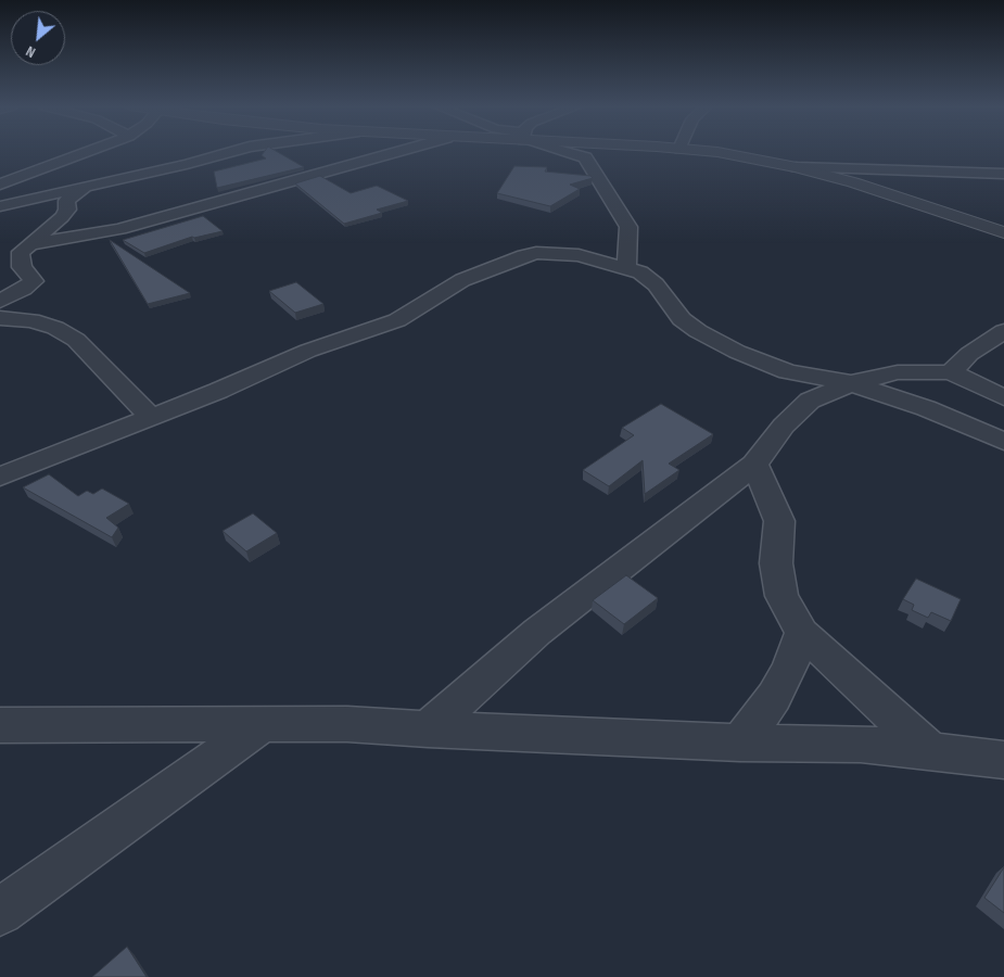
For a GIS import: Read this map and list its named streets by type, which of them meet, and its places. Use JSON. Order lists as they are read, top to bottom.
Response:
{
  "north": "bottom left"
}
